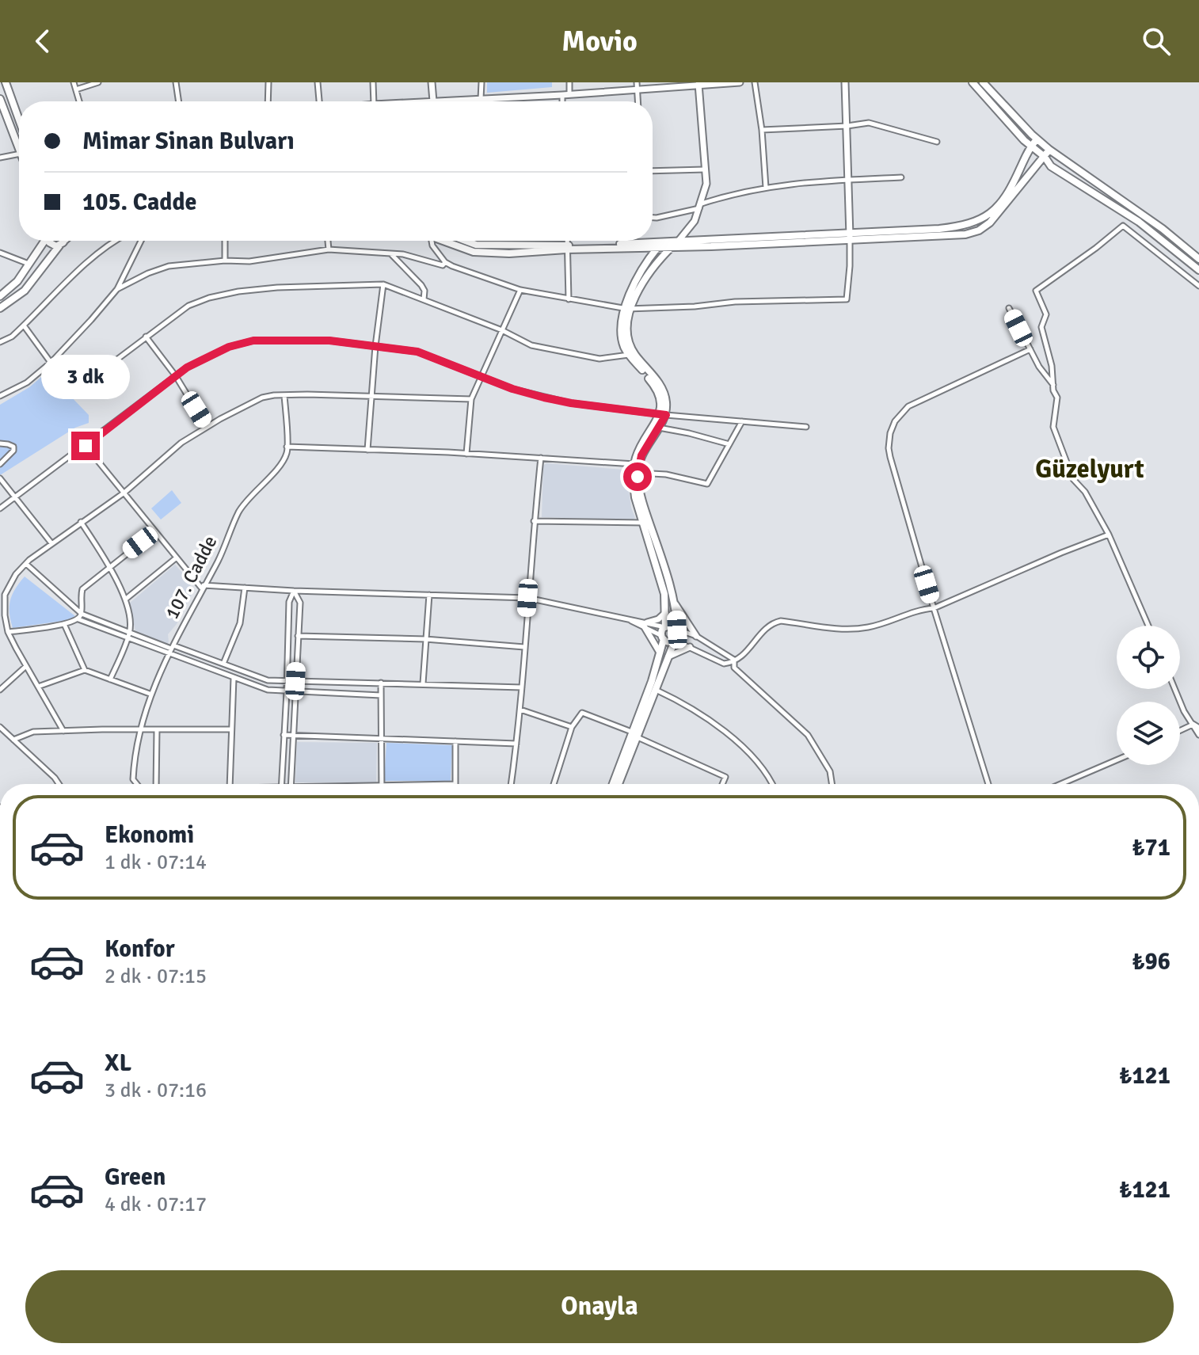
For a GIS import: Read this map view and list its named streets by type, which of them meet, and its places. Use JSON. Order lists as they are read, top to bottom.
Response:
{
  "streets": {
    "street": ["107. Cadde"]
  },
  "districts": ["Güzelyurt"],
  "page": {
    "header": "Movio",
    "banner": ["Mimar Sinan Bulvarı", "105. Cadde"],
    "bubble": "3 dk",
    "list": [
      {
        "name": "Ekonomi",
        "note": "1 dk · 07:14",
        "value": "₺71"
      },
      {
        "name": "Konfor",
        "note": "2 dk · 07:15",
        "value": "₺96"
      },
      {
        "name": "XL",
        "note": "3 dk · 07:16",
        "value": "₺121"
      },
      {
        "name": "Green",
        "note": "4 dk · 07:17",
        "value": "₺121"
      }
    ],
    "buttons": "Onayla"
  }
}
